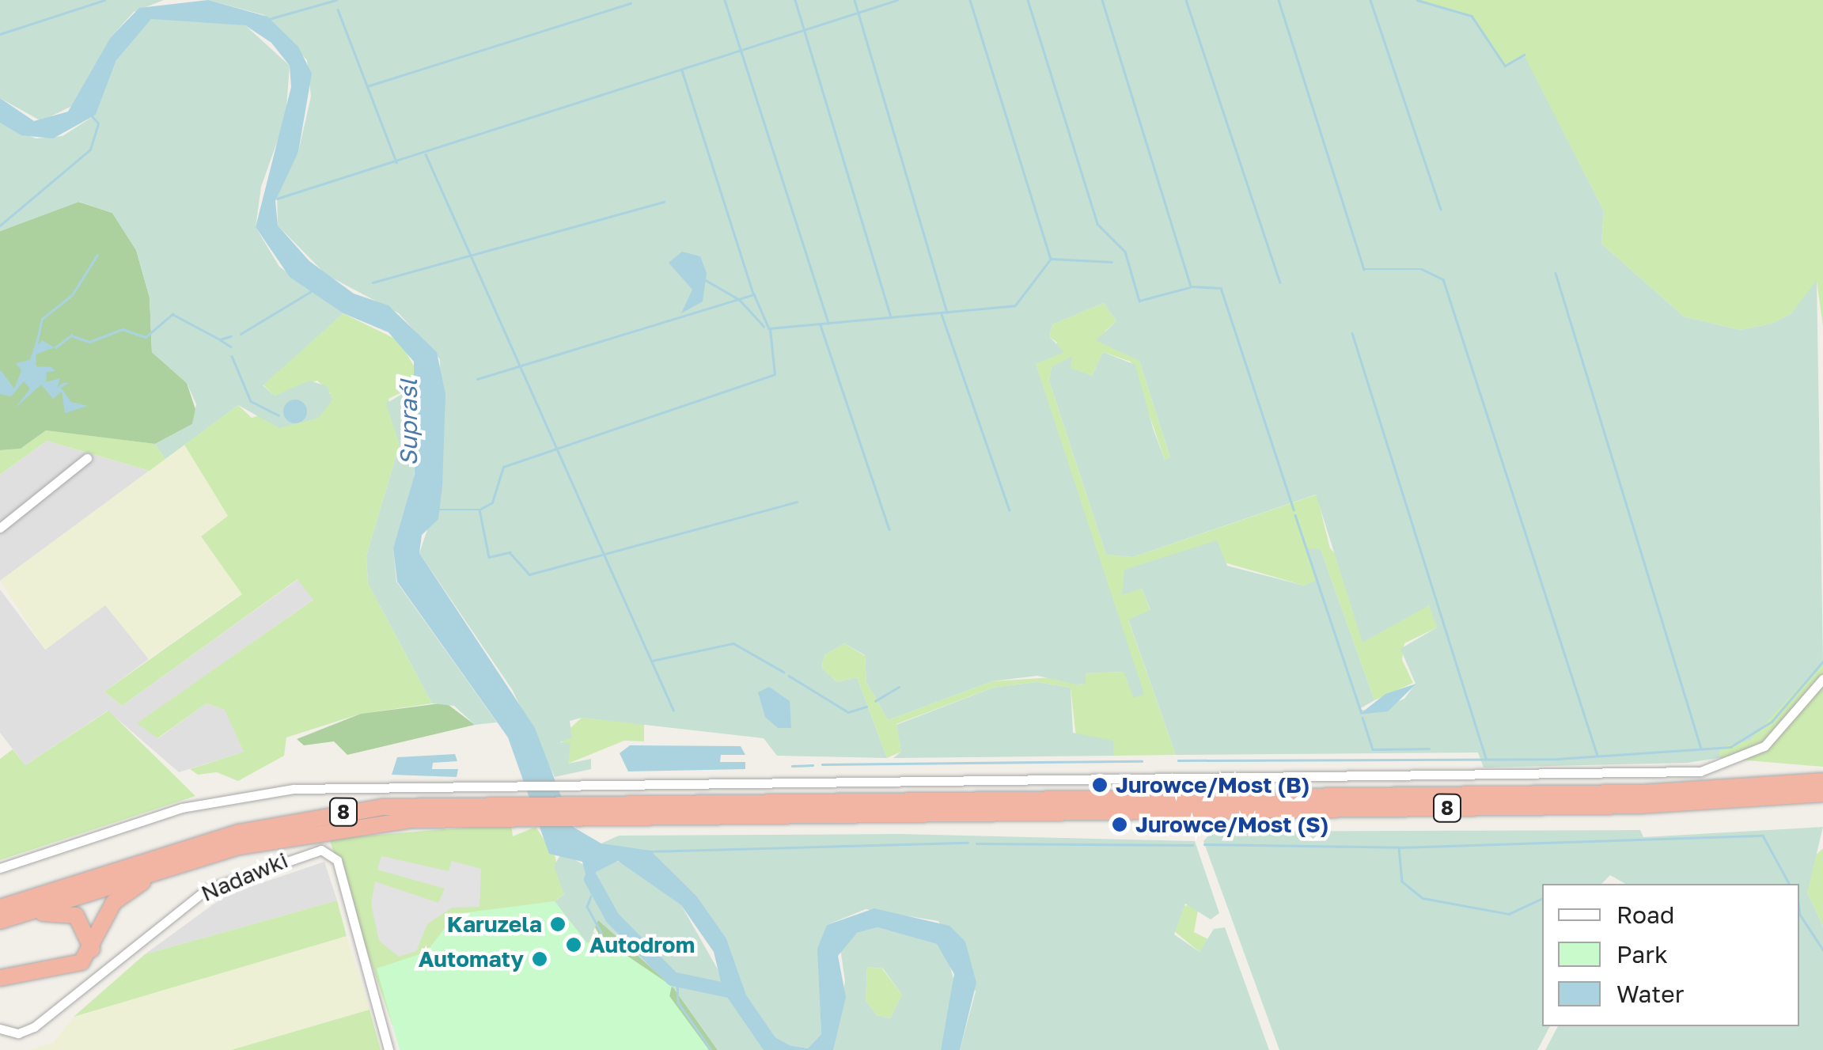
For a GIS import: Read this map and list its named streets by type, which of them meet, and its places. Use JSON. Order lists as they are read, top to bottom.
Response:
{
  "streets": {
    "highway": ["8"],
    "street": ["Nadawki"]
  },
  "water": ["Supraśl"],
  "places": [
    "Jurowce/Most (B)",
    "Jurowce/Most (S)",
    "Karuzela",
    "Autodrom",
    "Automaty"
  ],
  "legend": ["Road", "Park", "Water"]
}
